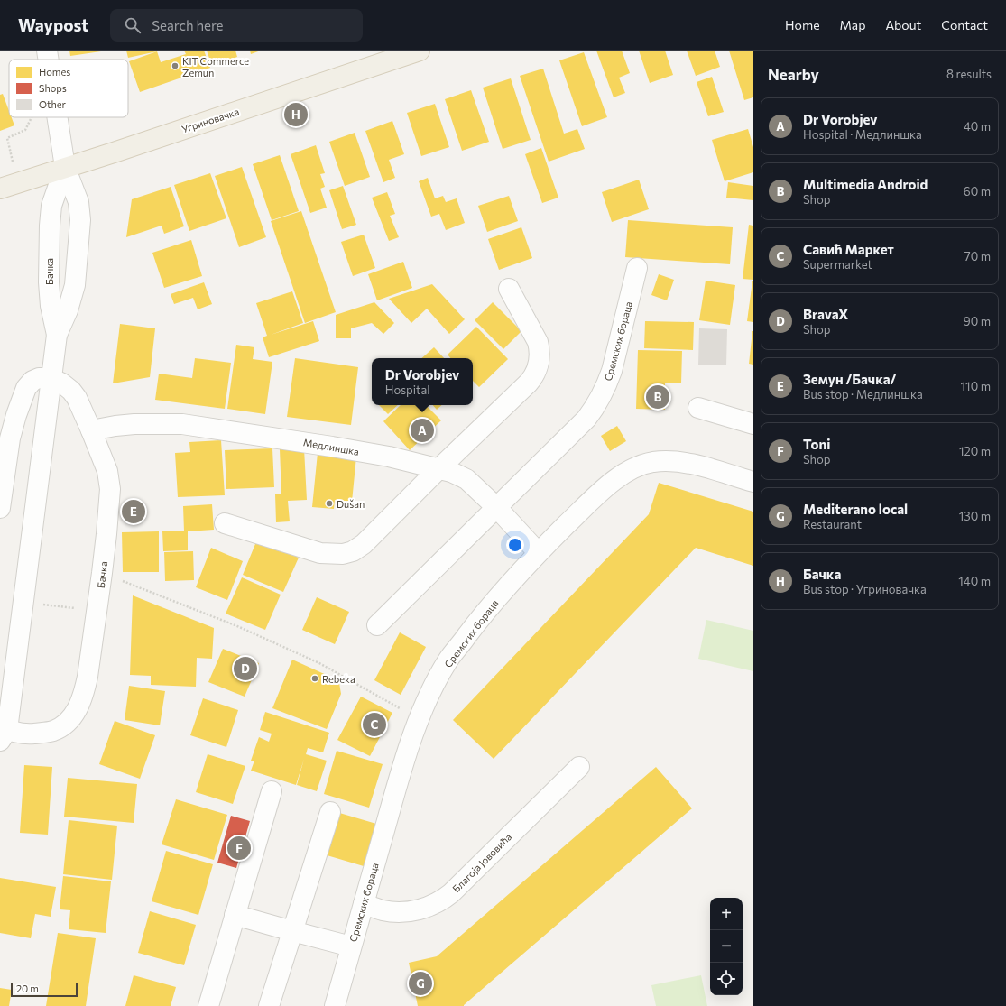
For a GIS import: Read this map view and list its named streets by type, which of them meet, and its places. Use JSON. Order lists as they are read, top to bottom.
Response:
{
  "streets": {
    "main road": ["Угриновачка"],
    "street": [
      "Бачка",
      "Сремских бораца",
      "Медлиншка",
      "Благоја Јововића"
    ]
  },
  "crossings": [
    ["Угриновачка", "Бачка"],
    ["Бачка", "Медлиншка"],
    ["Сремских бораца", "Медлиншка"],
    ["Сремских бораца", "Благоја Јововића"]
  ],
  "places": ["KIT Commerce Zemun", "Dušan", "Rebeka"],
  "legend": ["Homes", "Shops", "Other"],
  "scale_bar": "20 m",
  "page": {
    "header": "Waypost",
    "search": "Search here",
    "nav": [
      "Home",
      "Map",
      "About",
      "Contact"
    ],
    "heading": ["Nearby", "8 results"],
    "list": [
      {
        "mark": "A",
        "name": "Dr Vorobjev",
        "note": "Hospital · Медлиншка",
        "value": "40 m"
      },
      {
        "mark": "B",
        "name": "Multimedia Android",
        "note": "Shop",
        "value": "60 m"
      },
      {
        "mark": "C",
        "name": "Савић Маркет",
        "note": "Supermarket",
        "value": "70 m"
      },
      {
        "mark": "D",
        "name": "BravaX",
        "note": "Shop",
        "value": "90 m"
      },
      {
        "mark": "E",
        "name": "Земун /Бачка/",
        "note": "Bus stop · Медлиншка",
        "value": "110 m"
      },
      {
        "mark": "F",
        "name": "Toni",
        "note": "Shop",
        "value": "120 m"
      },
      {
        "mark": "G",
        "name": "Mediterano local",
        "note": "Restaurant",
        "value": "130 m"
      },
      {
        "mark": "H",
        "name": "Бачка",
        "note": "Bus stop · Угриновачка",
        "value": "140 m"
      }
    ],
    "pins": [
      "H",
      "B",
      "A",
      "E",
      "D",
      "C",
      "F",
      "G"
    ],
    "popup": ["Dr Vorobjev", "Hospital"],
    "map_buttons": ["+", "−"],
    "scale": "20 m"
  }
}
